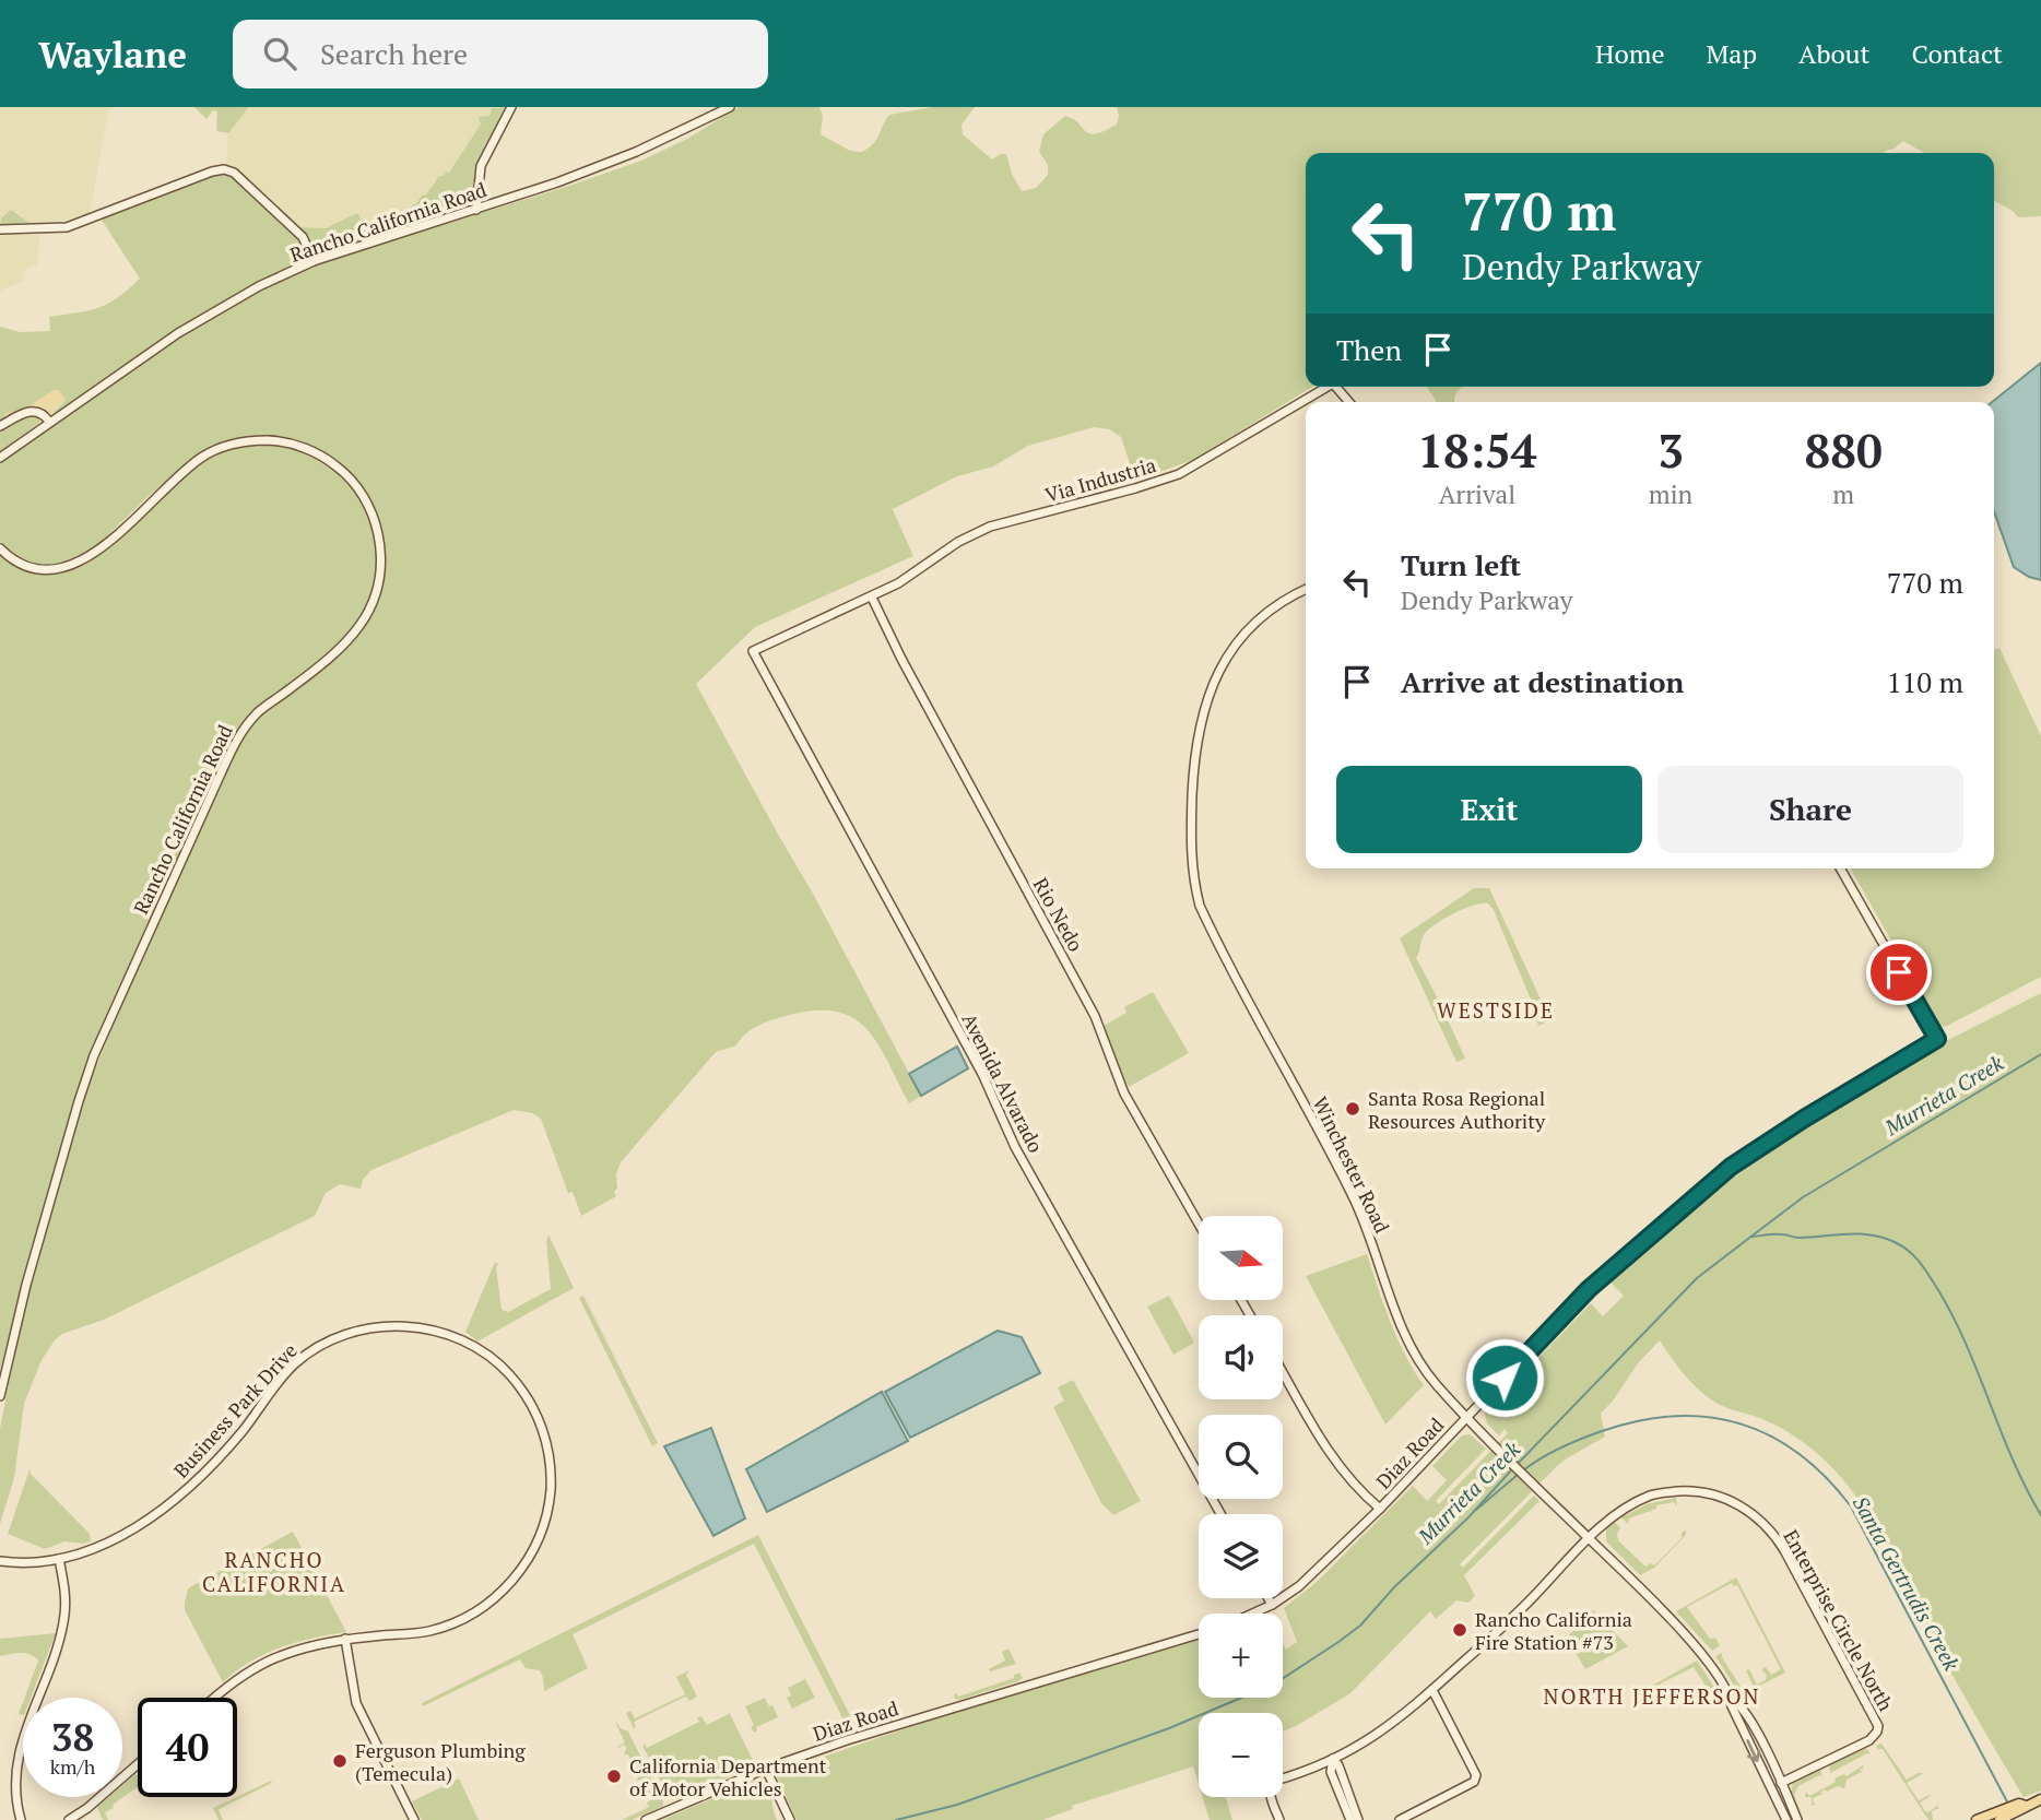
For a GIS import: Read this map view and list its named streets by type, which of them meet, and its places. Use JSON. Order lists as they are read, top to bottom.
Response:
{
  "streets": {
    "street": [
      "Rancho California Road",
      "Via Industria",
      "Rio Nedo",
      "Avenida Alvarado",
      "Winchester Road",
      "Business Park Drive",
      "Diaz Road",
      "Enterprise Circle North"
    ]
  },
  "crossings": [
    ["Via Industria", "Rio Nedo"],
    ["Via Industria", "Avenida Alvarado"],
    ["Winchester Road", "Diaz Road"],
    ["Winchester Road", "Enterprise Circle North"]
  ],
  "districts": ["WESTSIDE", "RANCHO CALIFORNIA", "NORTH JEFFERSON"],
  "water": ["Murrieta Creek", "Santa Gertrudis Creek"],
  "places": [
    "Santa Rosa Regional Resources Authority",
    "Rancho California Fire Station #73",
    "Ferguson Plumbing (Temecula)",
    "California Department of Motor Vehicles"
  ],
  "north": "right",
  "page": {
    "header": "Waylane",
    "search": "Search here",
    "nav": [
      "Home",
      "Map",
      "About",
      "Contact"
    ],
    "turn": ["770 m", "Dendy Parkway"],
    "then": "Then",
    "eta": [
      "18:54",
      "Arrival",
      "3",
      "min",
      "880",
      "m"
    ],
    "list": [
      {
        "name": "Turn left",
        "note": "Dendy Parkway",
        "value": "770 m"
      },
      {
        "name": "Arrive at destination",
        "value": "110 m"
      }
    ],
    "buttons": ["Exit", "Share"],
    "map_buttons": ["+", "−"],
    "speed": "38 km/h",
    "limit": "40"
  }
}
